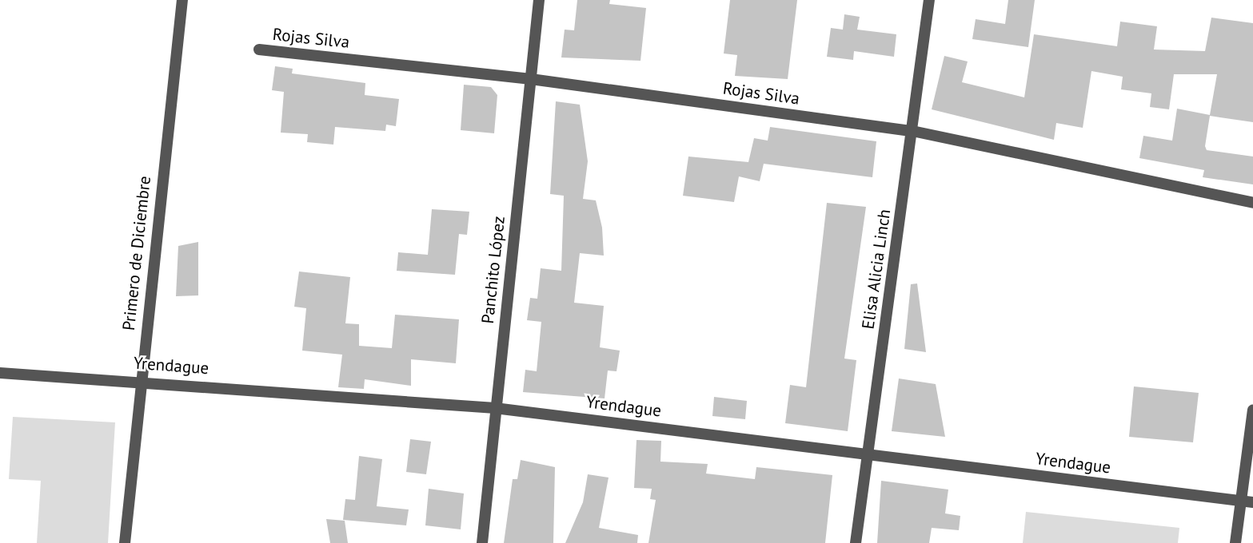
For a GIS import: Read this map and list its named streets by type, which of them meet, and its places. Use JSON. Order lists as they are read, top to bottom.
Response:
{
  "streets": {
    "street": [
      "Rojas Silva",
      "Primero de Diciembre",
      "Elisa Alicia Linch",
      "Panchito López",
      "Yrendague"
    ]
  },
  "crossings": [
    ["Rojas Silva", "Elisa Alicia Linch"],
    ["Rojas Silva", "Panchito López"],
    ["Primero de Diciembre", "Yrendague"],
    ["Elisa Alicia Linch", "Yrendague"],
    ["Panchito López", "Yrendague"]
  ]
}
